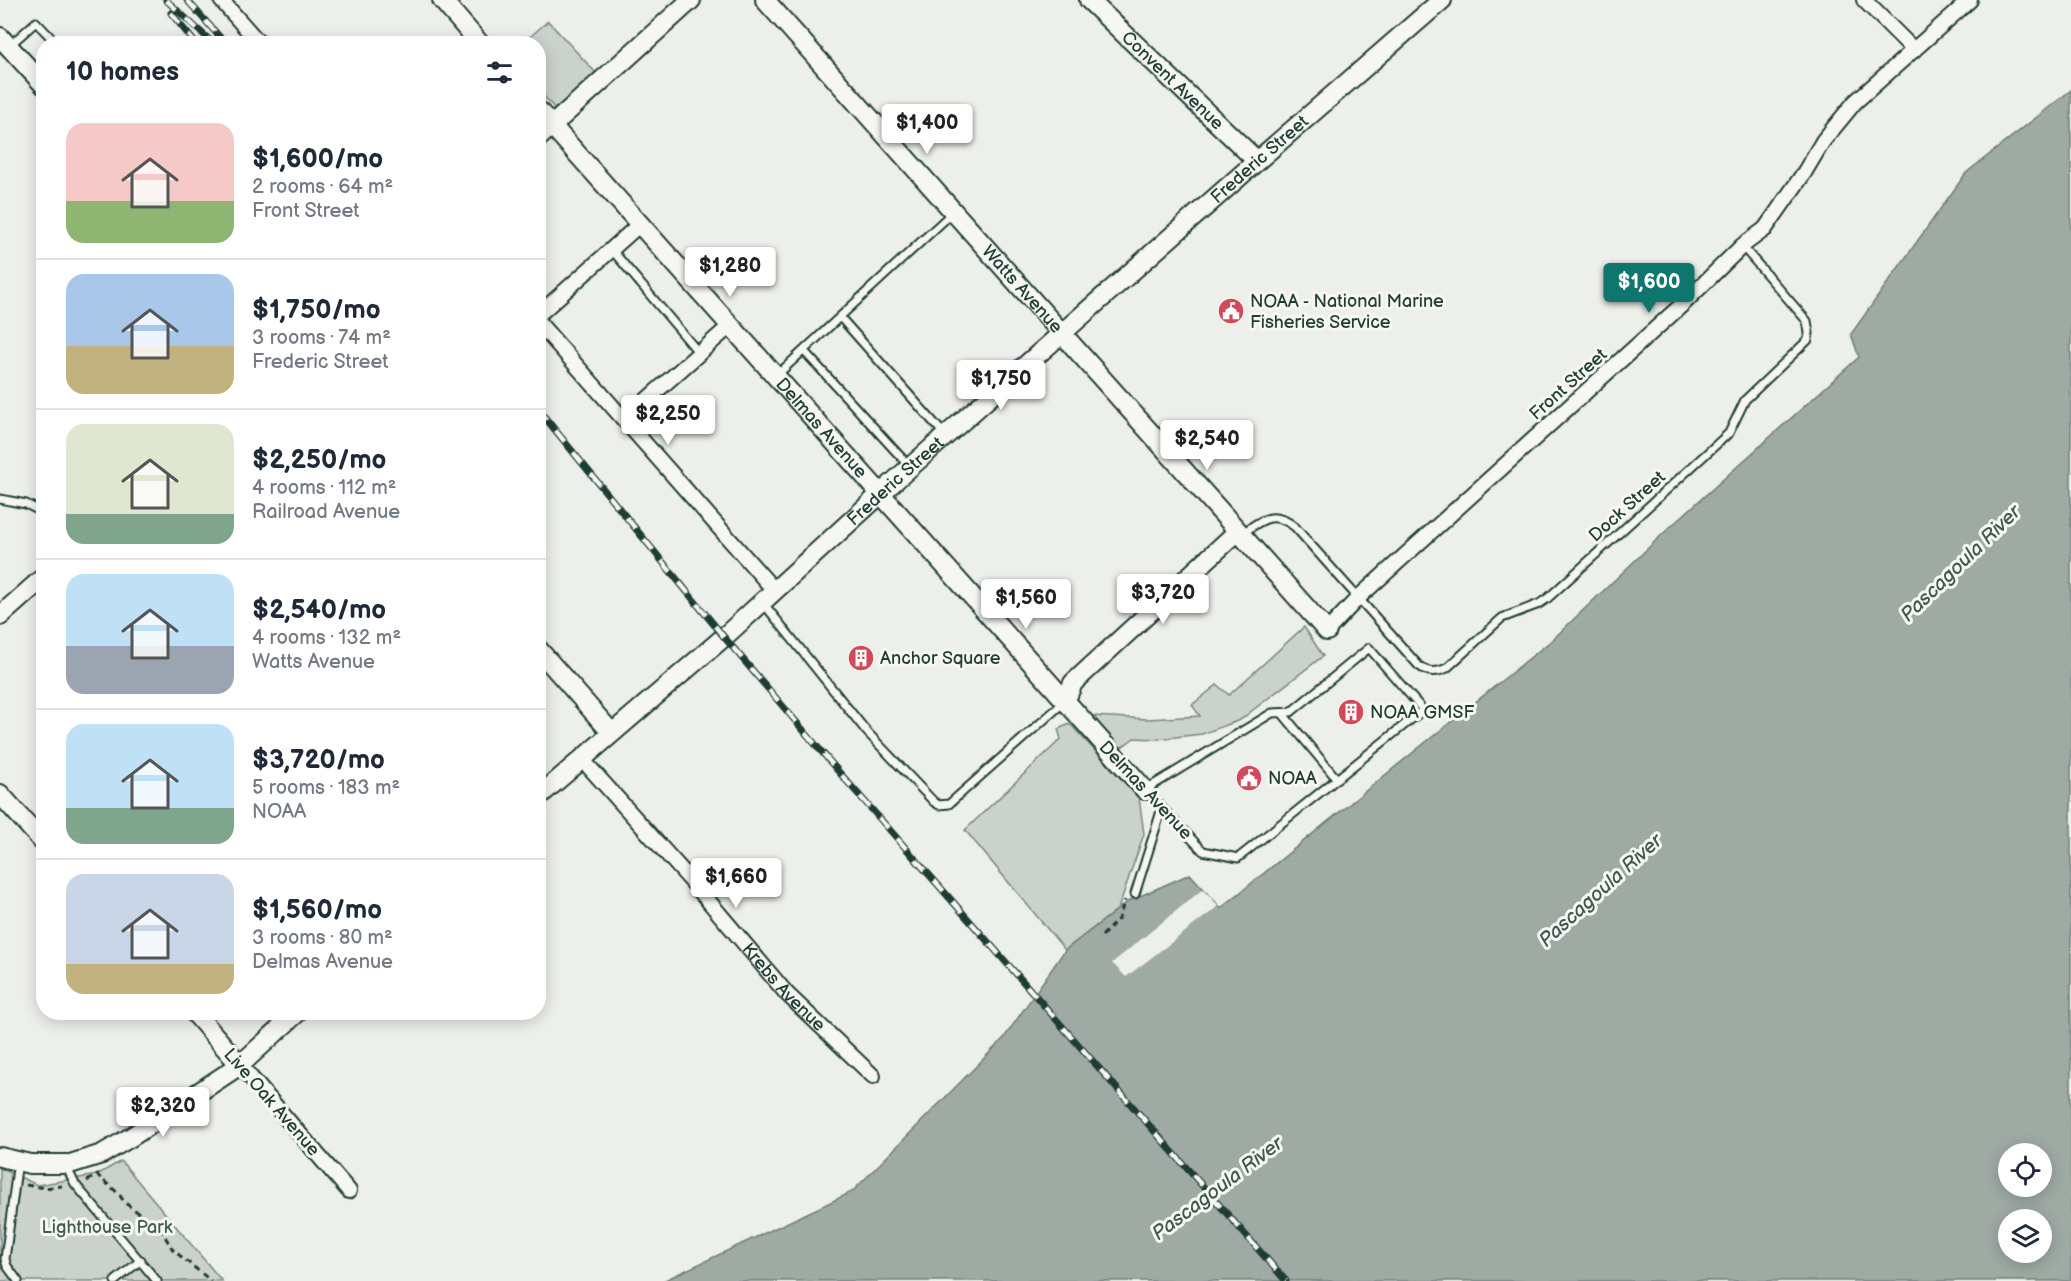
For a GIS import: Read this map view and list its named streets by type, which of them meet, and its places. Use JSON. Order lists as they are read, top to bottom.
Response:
{
  "streets": {
    "street": [
      "Convent Avenue",
      "Frederic Street",
      "Watts Avenue",
      "Front Street",
      "Delmas Avenue",
      "Krebs Avenue",
      "Live Oak Avenue"
    ],
    "lane": ["Dock Street"]
  },
  "crossings": [
    ["Convent Avenue", "Frederic Street"],
    ["Frederic Street", "Watts Avenue"],
    ["Frederic Street", "Delmas Avenue"],
    ["Frederic Street", "Krebs Avenue"],
    ["Watts Avenue", "Front Street"],
    ["Front Street", "Dock Street"]
  ],
  "water": ["Pascagoula River"],
  "parks": ["Lighthouse Park"],
  "places": {
    "public building": ["NOAA - National Marine Fisheries Service", "NOAA"],
    "building": ["Anchor Square", "NOAA GMSF"]
  },
  "page": {
    "heading": "10 homes",
    "price": [
      "$1,400",
      "$1,280",
      "$1,600",
      "$1,750",
      "$2,250",
      "$2,540",
      "$3,720",
      "$1,560",
      "$1,660",
      "$2,320"
    ],
    "list": [
      {
        "name": "$1,600/mo",
        "note": "2 rooms · 64 m² · Front Street"
      },
      {
        "name": "$1,750/mo",
        "note": "3 rooms · 74 m² · Frederic Street"
      },
      {
        "name": "$2,250/mo",
        "note": "4 rooms · 112 m² · Railroad Avenue"
      },
      {
        "name": "$2,540/mo",
        "note": "4 rooms · 132 m² · Watts Avenue"
      },
      {
        "name": "$3,720/mo",
        "note": "5 rooms · 183 m² · NOAA"
      },
      {
        "name": "$1,560/mo",
        "note": "3 rooms · 80 m² · Delmas Avenue"
      }
    ]
  }
}
